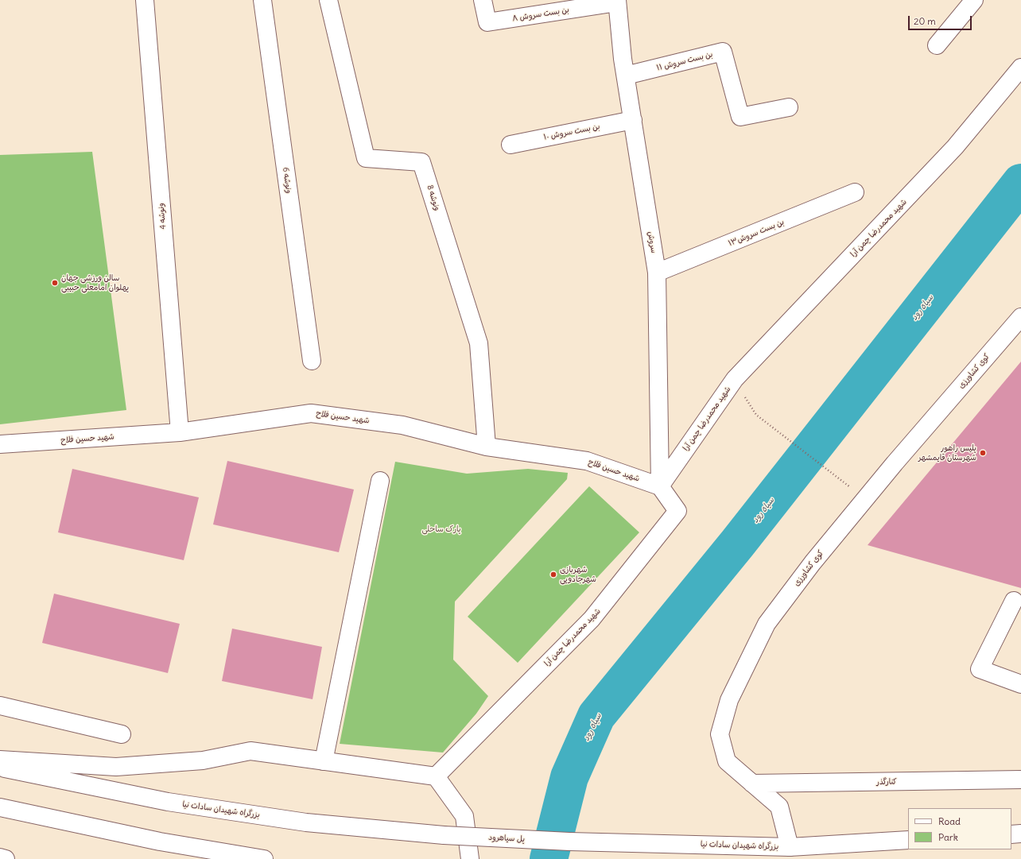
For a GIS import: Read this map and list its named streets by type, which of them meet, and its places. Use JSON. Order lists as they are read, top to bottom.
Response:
{
  "streets": {
    "main road": [
      "بن بست سروش ۸",
      "بن بست سروش ۱۱",
      "بن بست سروش ۱۰",
      "ونوشه 6",
      "ونوشه 8",
      "ونوشه 4",
      "شهید محمدرضا چمن آرا",
      "بن بست سروش۱۳",
      "سروش",
      "کوی کشاورزی",
      "شهید حسین فلاح",
      "کنارگذر",
      "بزرگراه شهیدان سادات نیا",
      "پل سیاهرود"
    ]
  },
  "crossings": [
    ["بن بست سروش ۸", "سروش"],
    ["بن بست سروش ۱۱", "سروش"],
    ["بن بست سروش ۱۰", "سروش"],
    ["ونوشه 8", "شهید حسین فلاح"],
    ["ونوشه 4", "شهید حسین فلاح"],
    ["شهید محمدرضا چمن آرا", "سروش"],
    ["شهید محمدرضا چمن آرا", "شهید حسین فلاح"],
    ["بن بست سروش۱۳", "سروش"],
    ["سروش", "شهید حسین فلاح"],
    ["کوی کشاورزی", "کنارگذر"],
    ["کوی کشاورزی", "بزرگراه شهیدان سادات نیا"],
    ["بزرگراه شهیدان سادات نیا", "پل سیاهرود"]
  ],
  "water": ["سیاه رود"],
  "parks": ["پارک ساحلی"],
  "places": ["سالن ورزشی جهان پهلوان امامعلی حبیبی", "پلیس راهور شهرستان قایمشهر", "شهربازی شهرجادویی"],
  "legend": ["Road", "Park"],
  "scale_bar": "20 m"
}
